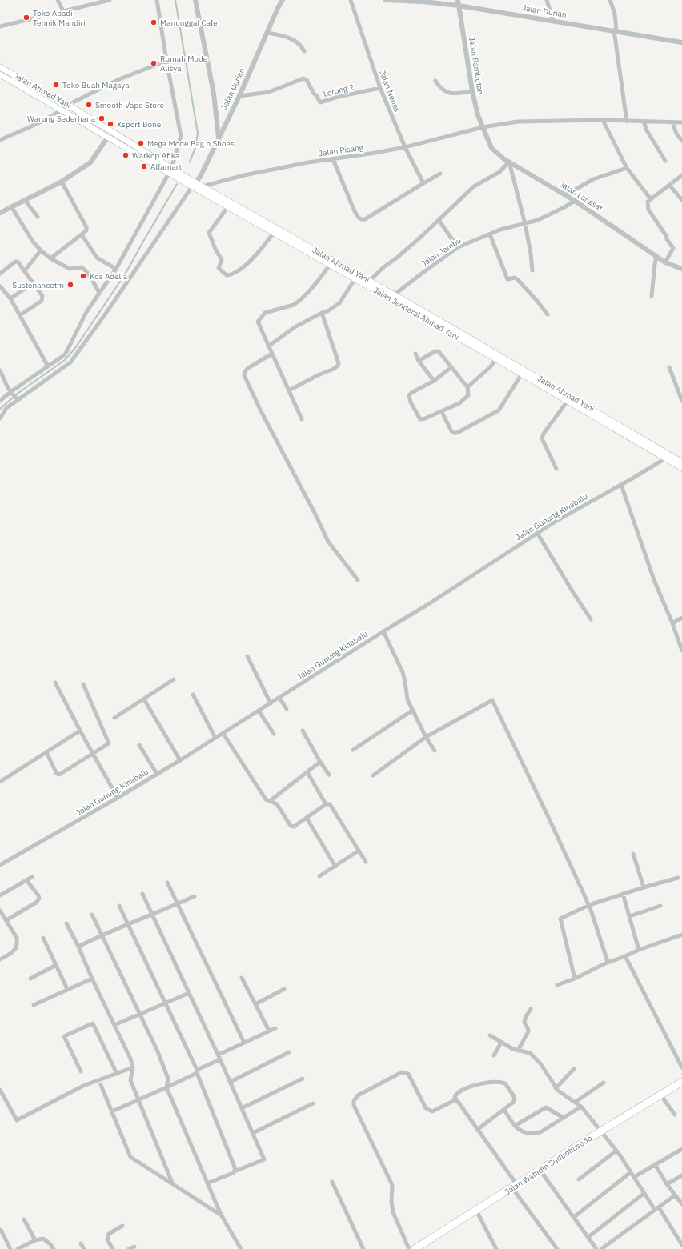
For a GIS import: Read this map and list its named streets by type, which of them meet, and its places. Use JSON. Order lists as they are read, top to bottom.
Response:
{
  "streets": {
    "highway": ["Jalan Wahidin Sudirohusodo"],
    "main road": ["Jalan Ahmad Yani", "Jalan Jenderal Ahmad Yani"],
    "street": [
      "Jalan Durian",
      "Jalan Rambutan",
      "Lorong 2",
      "Jalan Nenas",
      "Jalan Pisang",
      "Jalan Langsat",
      "Jalan Jambu",
      "Jalan Gunung Kinabalu"
    ]
  },
  "crossings": [
    ["Jalan Durian", "Jalan Rambutan"],
    ["Jalan Durian", "Jalan Ahmad Yani"],
    ["Jalan Durian", "Lorong 2"],
    ["Jalan Durian", "Jalan Pisang"],
    ["Jalan Durian", "Jalan Jenderal Ahmad Yani"],
    ["Jalan Rambutan", "Jalan Pisang"],
    ["Jalan Rambutan", "Jalan Langsat"],
    ["Jalan Ahmad Yani", "Jalan Pisang"],
    ["Jalan Ahmad Yani", "Jalan Jambu"],
    ["Jalan Ahmad Yani", "Jalan Jenderal Ahmad Yani"],
    ["Jalan Ahmad Yani", "Jalan Gunung Kinabalu"],
    ["Lorong 2", "Jalan Nenas"],
    ["Jalan Nenas", "Jalan Pisang"],
    ["Jalan Pisang", "Jalan Langsat"],
    ["Jalan Pisang", "Jalan Jenderal Ahmad Yani"],
    ["Jalan Langsat", "Jalan Jambu"],
    ["Jalan Jenderal Ahmad Yani", "Jalan Gunung Kinabalu"]
  ],
  "places": [
    "Toko Abadi Tehnik Mandiri",
    "Manunggal Cafe",
    "Rumah Mode Alisya",
    "Toko Buah Magaya",
    "Smooth Vape Store",
    "Warung Sederhana",
    "Xsport Bone",
    "Mega Mode Bag n Shoes",
    "Warkop Afika",
    "Alfamart",
    "Kos Adelia",
    "Sustenancetm"
  ]
}
